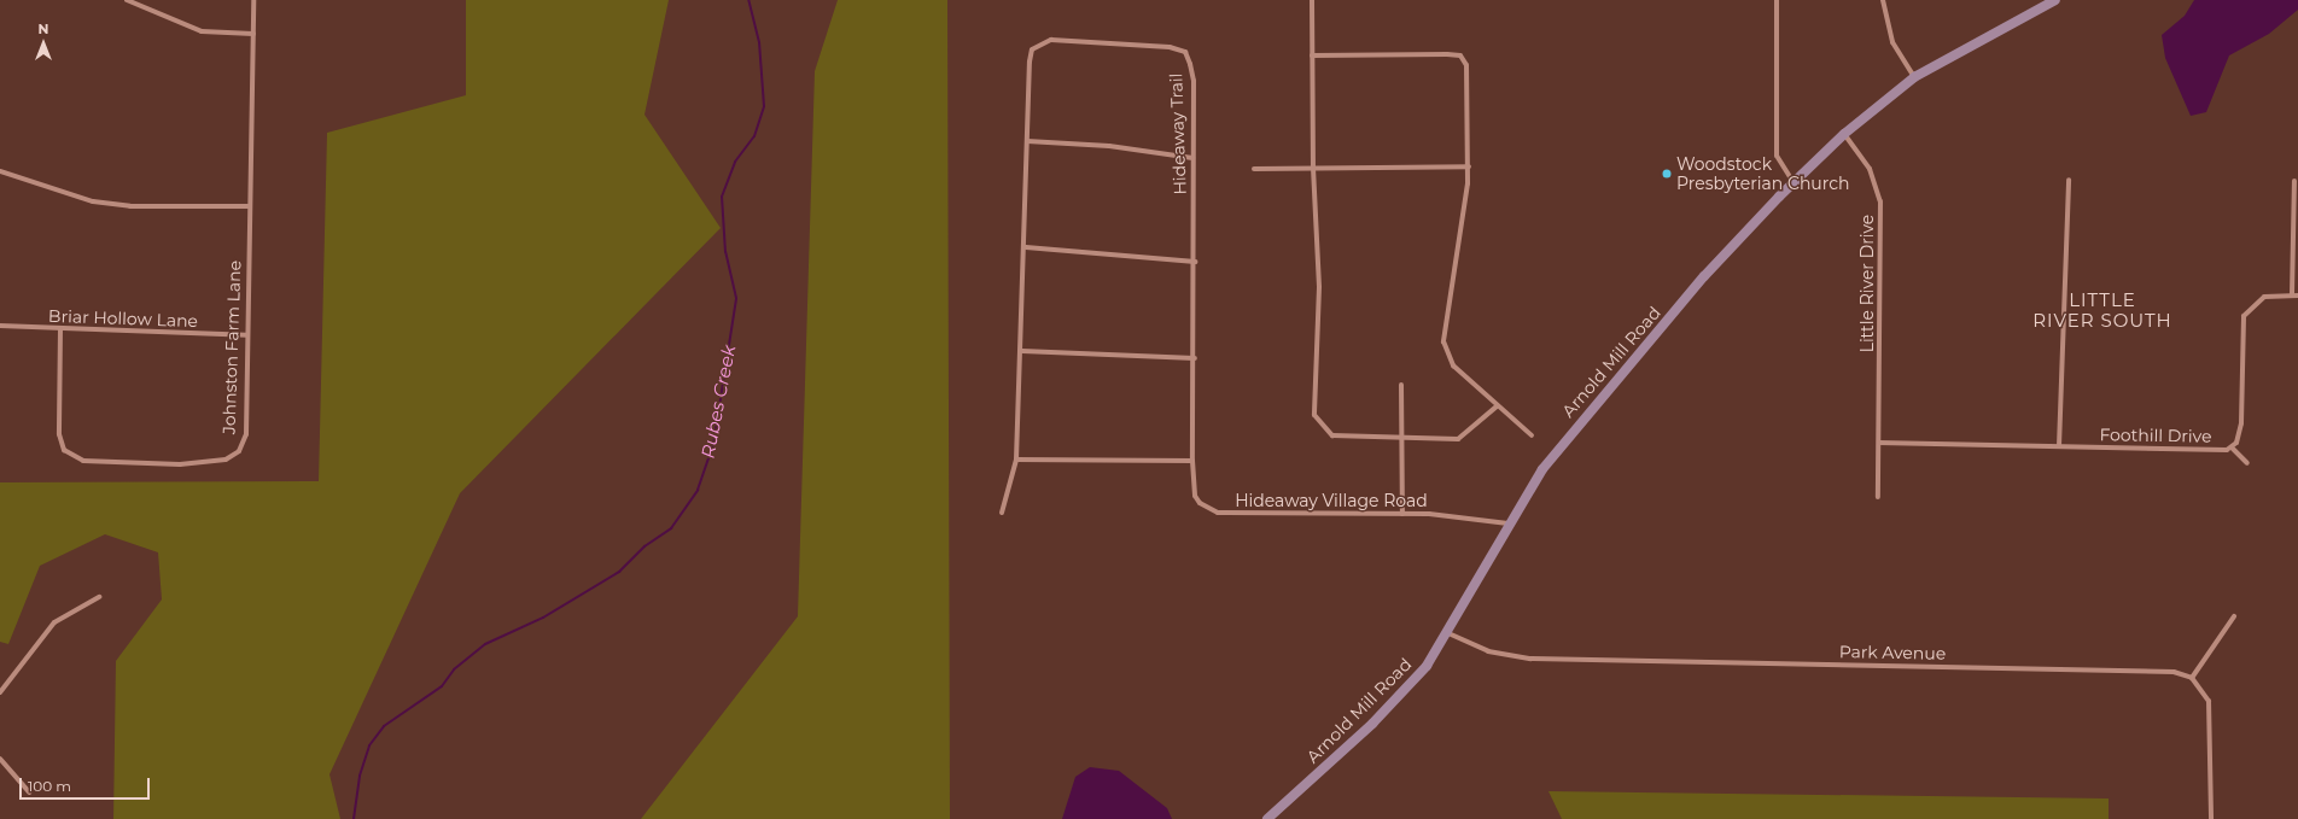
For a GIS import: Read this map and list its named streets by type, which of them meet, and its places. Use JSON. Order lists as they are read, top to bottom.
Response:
{
  "streets": {
    "main road": ["Arnold Mill Road"],
    "street": [
      "Hideaway Trail",
      "Little River Drive",
      "Briar Hollow Lane",
      "Johnston Farm Lane",
      "Foothill Drive",
      "Hideaway Village Road",
      "Park Avenue"
    ]
  },
  "crossings": [
    ["Hideaway Trail", "Hideaway Village Road"],
    ["Little River Drive", "Arnold Mill Road"],
    ["Little River Drive", "Foothill Drive"],
    ["Briar Hollow Lane", "Johnston Farm Lane"],
    ["Arnold Mill Road", "Hideaway Village Road"],
    ["Arnold Mill Road", "Park Avenue"]
  ],
  "districts": ["LITTLE RIVER SOUTH"],
  "water": ["Rubes Creek"],
  "places": ["Woodstock Presbyterian Church"],
  "scale_bar": "100 m",
  "north": "top"
}
